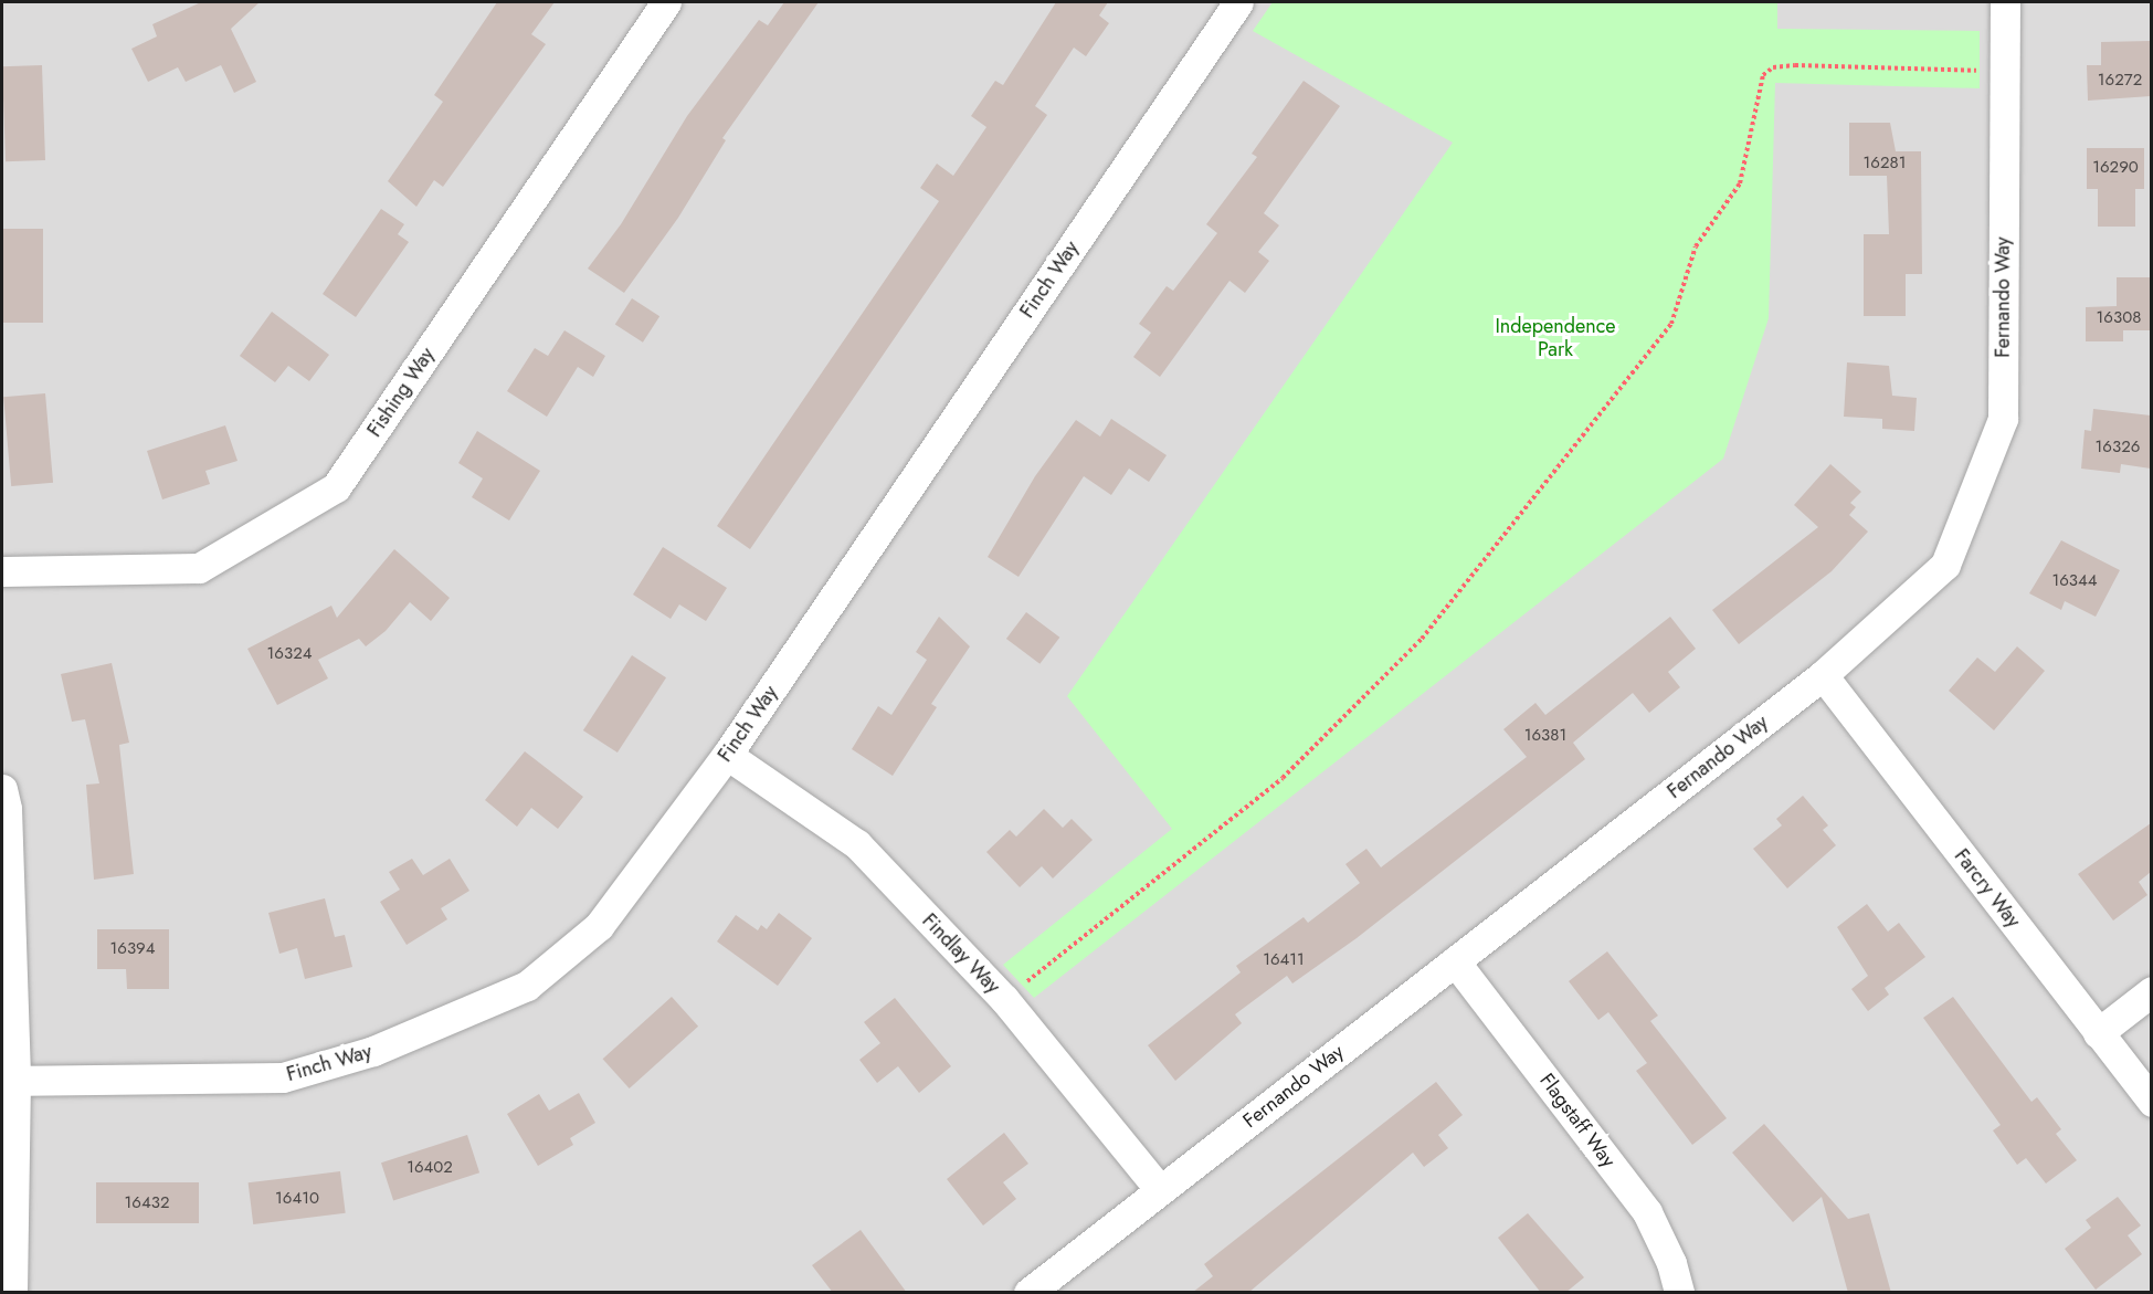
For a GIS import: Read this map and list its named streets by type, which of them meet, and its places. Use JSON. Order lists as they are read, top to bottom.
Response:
{
  "streets": {
    "street": [
      "Finch Way",
      "Fernando Way",
      "Fishing Way",
      "Farcry Way",
      "Findlay Way",
      "Flagstaff Way"
    ]
  },
  "crossings": [
    ["Finch Way", "Findlay Way"],
    ["Fernando Way", "Farcry Way"],
    ["Fernando Way", "Findlay Way"],
    ["Fernando Way", "Flagstaff Way"]
  ],
  "parks": ["Independence Park"],
  "house_numbers": [
    "16272",
    "16281",
    "16290",
    "16308",
    "16326",
    "16344",
    "16324",
    "16381",
    "16394",
    "16411",
    "16402",
    "16410",
    "16432"
  ]
}
